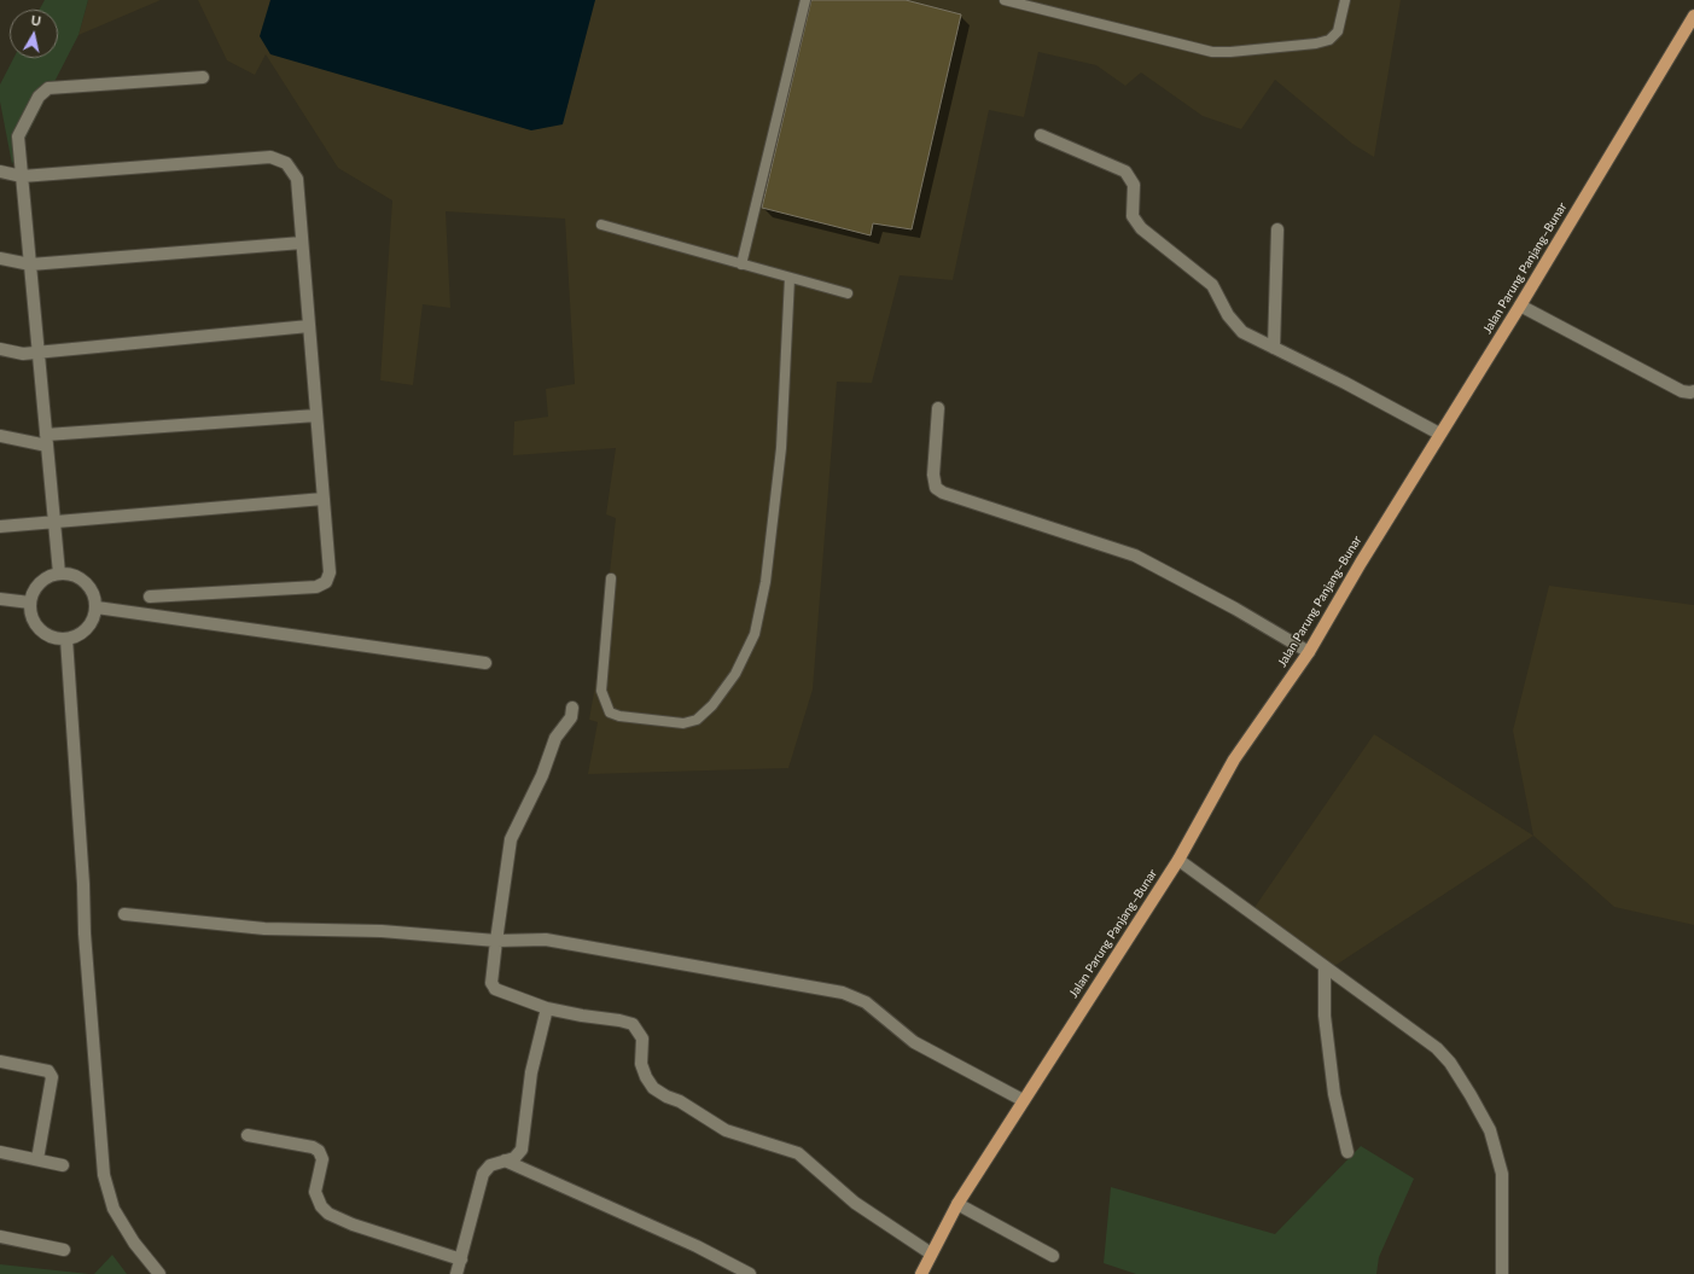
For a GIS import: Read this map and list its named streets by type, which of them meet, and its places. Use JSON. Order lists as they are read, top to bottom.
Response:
{
  "streets": {
    "main road": ["Jalan Parung Panjang–Bunar"]
  },
  "north": "top"
}
